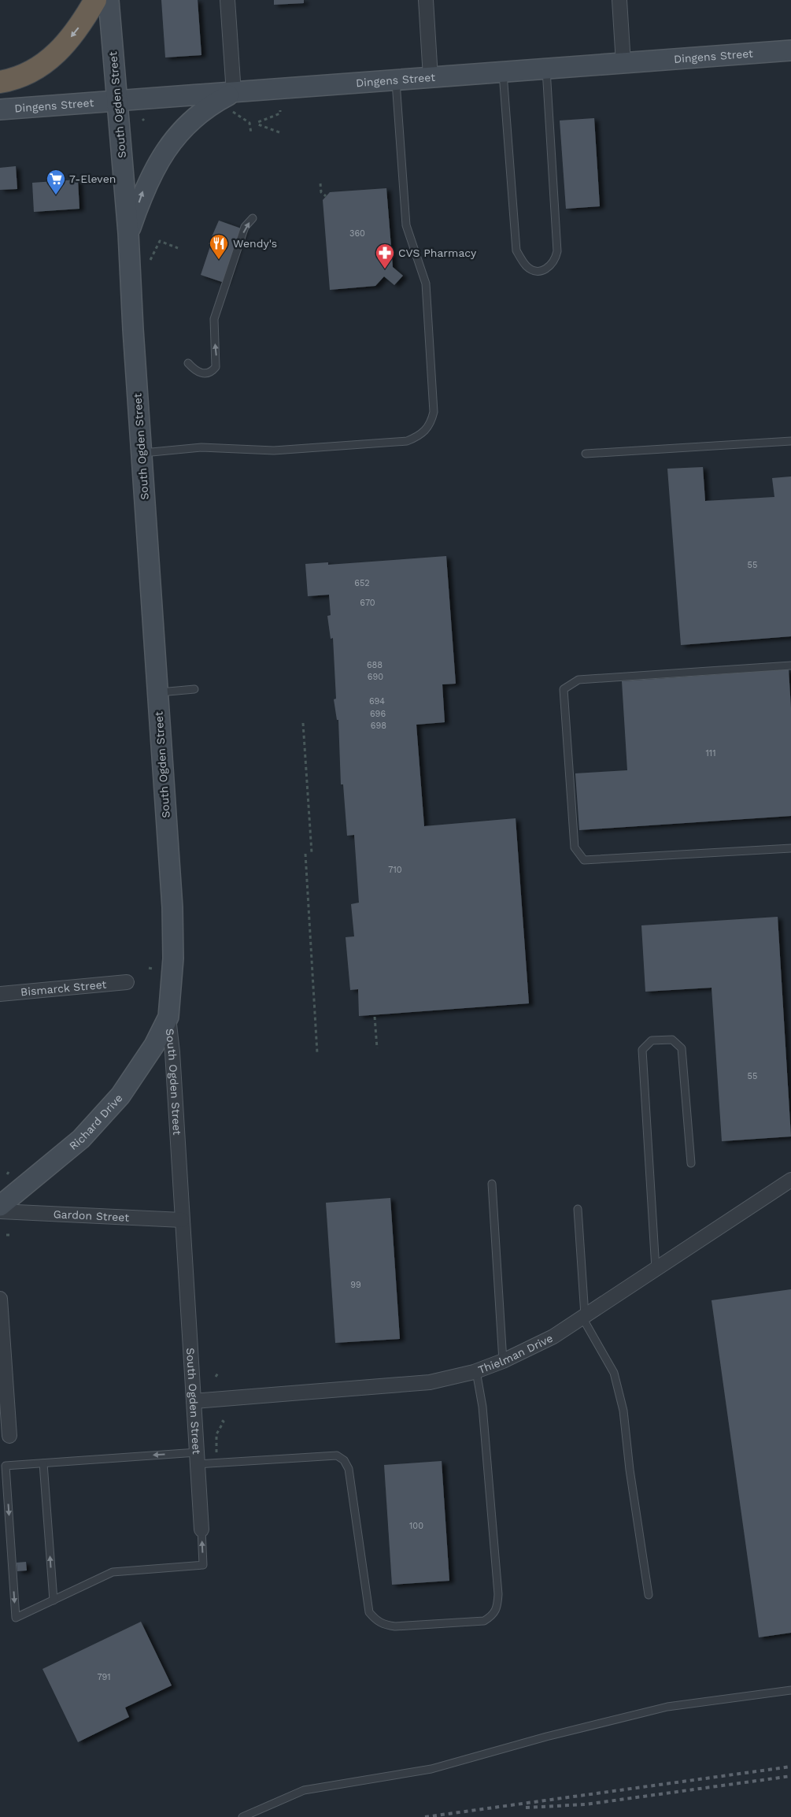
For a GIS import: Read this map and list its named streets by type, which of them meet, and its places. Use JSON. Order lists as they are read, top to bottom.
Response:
{
  "streets": {
    "street": [
      "Dingens Street",
      "South Ogden Street",
      "Bismarck Street",
      "Richard Drive",
      "Gardon Street",
      "Thielman Drive"
    ]
  },
  "crossings": [
    ["Dingens Street", "South Ogden Street"],
    ["South Ogden Street", "Richard Drive"],
    ["South Ogden Street", "Gardon Street"],
    ["South Ogden Street", "Thielman Drive"]
  ],
  "places": {
    "supermarket": ["7-Eleven"],
    "restaurant": ["Wendy's"],
    "pharmacy": ["CVS Pharmacy"]
  },
  "house_numbers": [
    "360",
    "55",
    "652",
    "670",
    "688",
    "690",
    "694",
    "696",
    "698",
    "111",
    "710",
    "55",
    "99",
    "100",
    "791"
  ]
}
